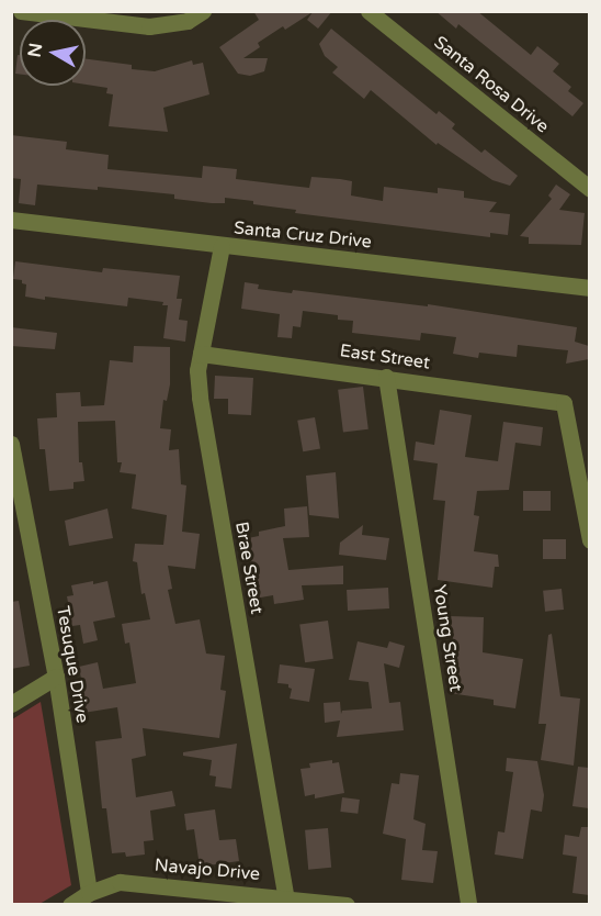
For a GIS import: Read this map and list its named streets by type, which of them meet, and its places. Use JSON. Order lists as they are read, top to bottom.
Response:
{
  "streets": {
    "street": [
      "Santa Rosa Drive",
      "Santa Cruz Drive",
      "East Street",
      "Brae Street",
      "Young Street",
      "Tesuque Drive",
      "Navajo Drive"
    ]
  },
  "crossings": [
    ["Santa Cruz Drive", "Brae Street"],
    ["East Street", "Brae Street"],
    ["East Street", "Young Street"],
    ["Brae Street", "Navajo Drive"],
    ["Tesuque Drive", "Navajo Drive"]
  ],
  "north": "left"
}
